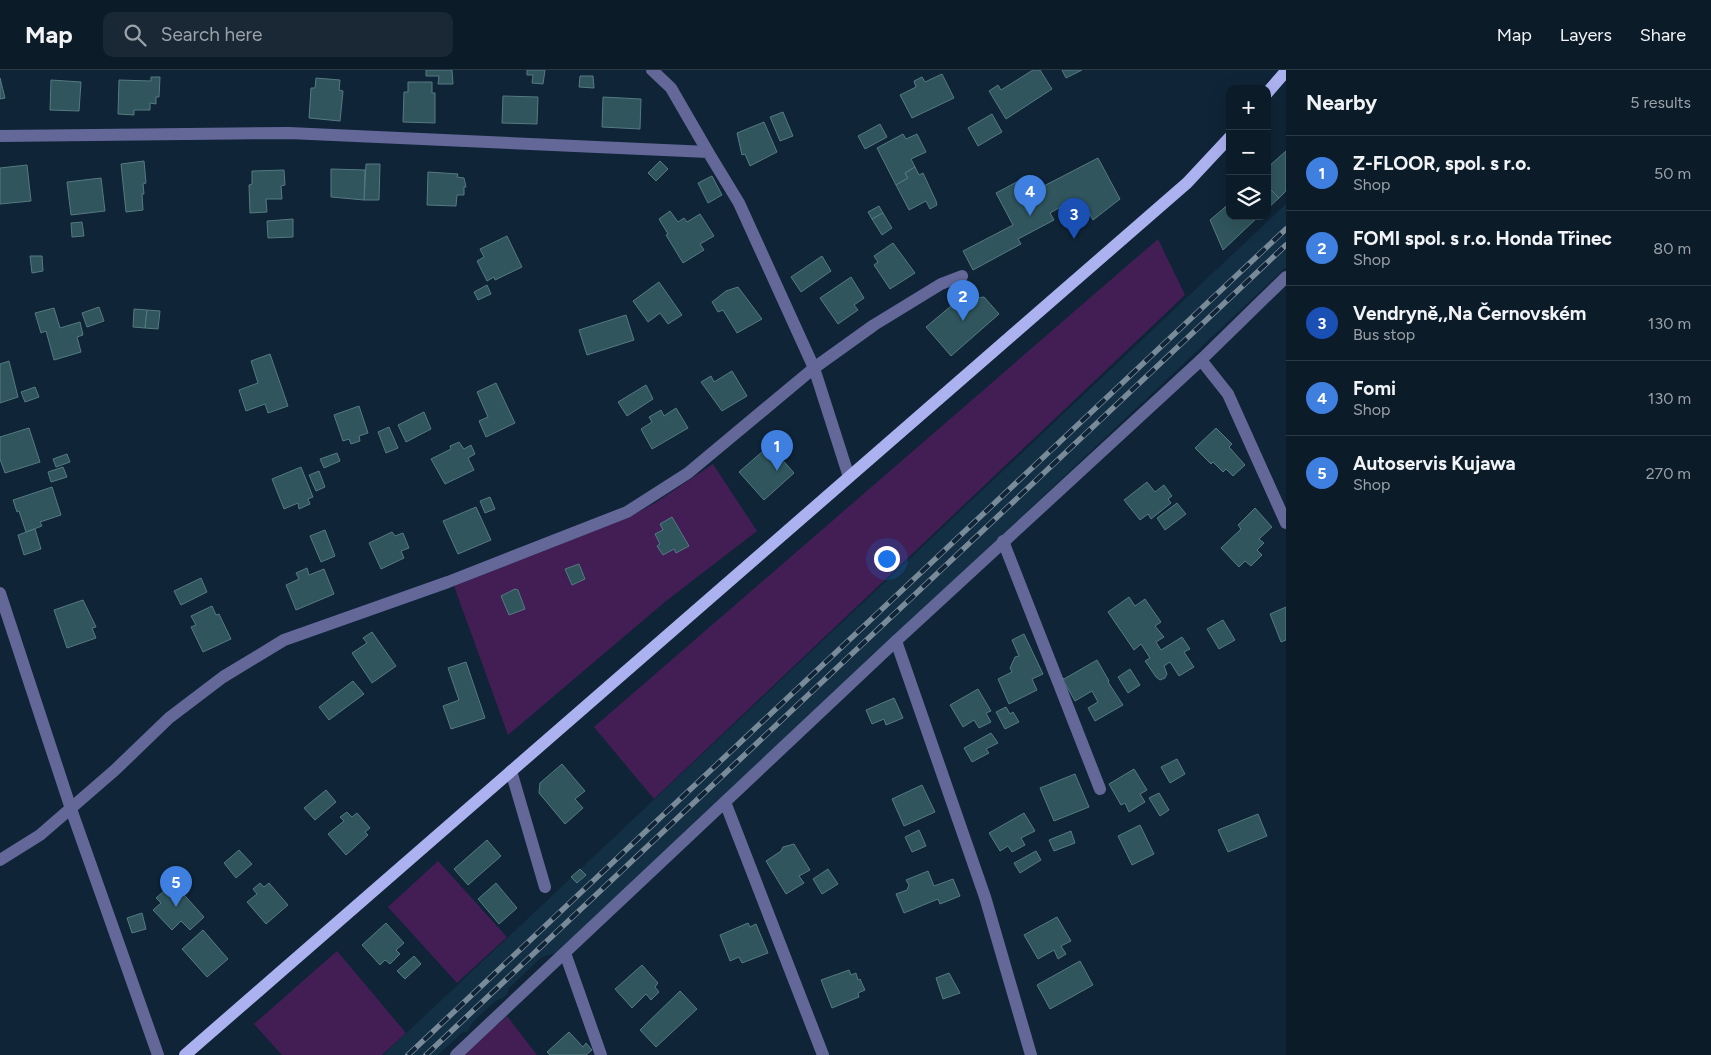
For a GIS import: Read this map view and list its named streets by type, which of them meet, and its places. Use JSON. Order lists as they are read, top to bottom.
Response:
{
  "page": {
    "header": "Map",
    "search": "Search here",
    "nav": ["Map", "Layers", "Share"],
    "heading": ["Nearby", "5 results"],
    "map_buttons": ["+", "−"],
    "list": [
      {
        "mark": "1",
        "name": "Z-FLOOR, spol. s r.o.",
        "note": "Shop",
        "value": "50 m"
      },
      {
        "mark": "2",
        "name": "FOMI spol. s r.o. Honda Třinec",
        "note": "Shop",
        "value": "80 m"
      },
      {
        "mark": "3",
        "name": "Vendryně,,Na Černovském",
        "note": "Bus stop",
        "value": "130 m"
      },
      {
        "mark": "4",
        "name": "Fomi",
        "note": "Shop",
        "value": "130 m"
      },
      {
        "mark": "5",
        "name": "Autoservis Kujawa",
        "note": "Shop",
        "value": "270 m"
      }
    ],
    "pins": [
      "4",
      "3",
      "2",
      "1",
      "5"
    ]
  }
}
